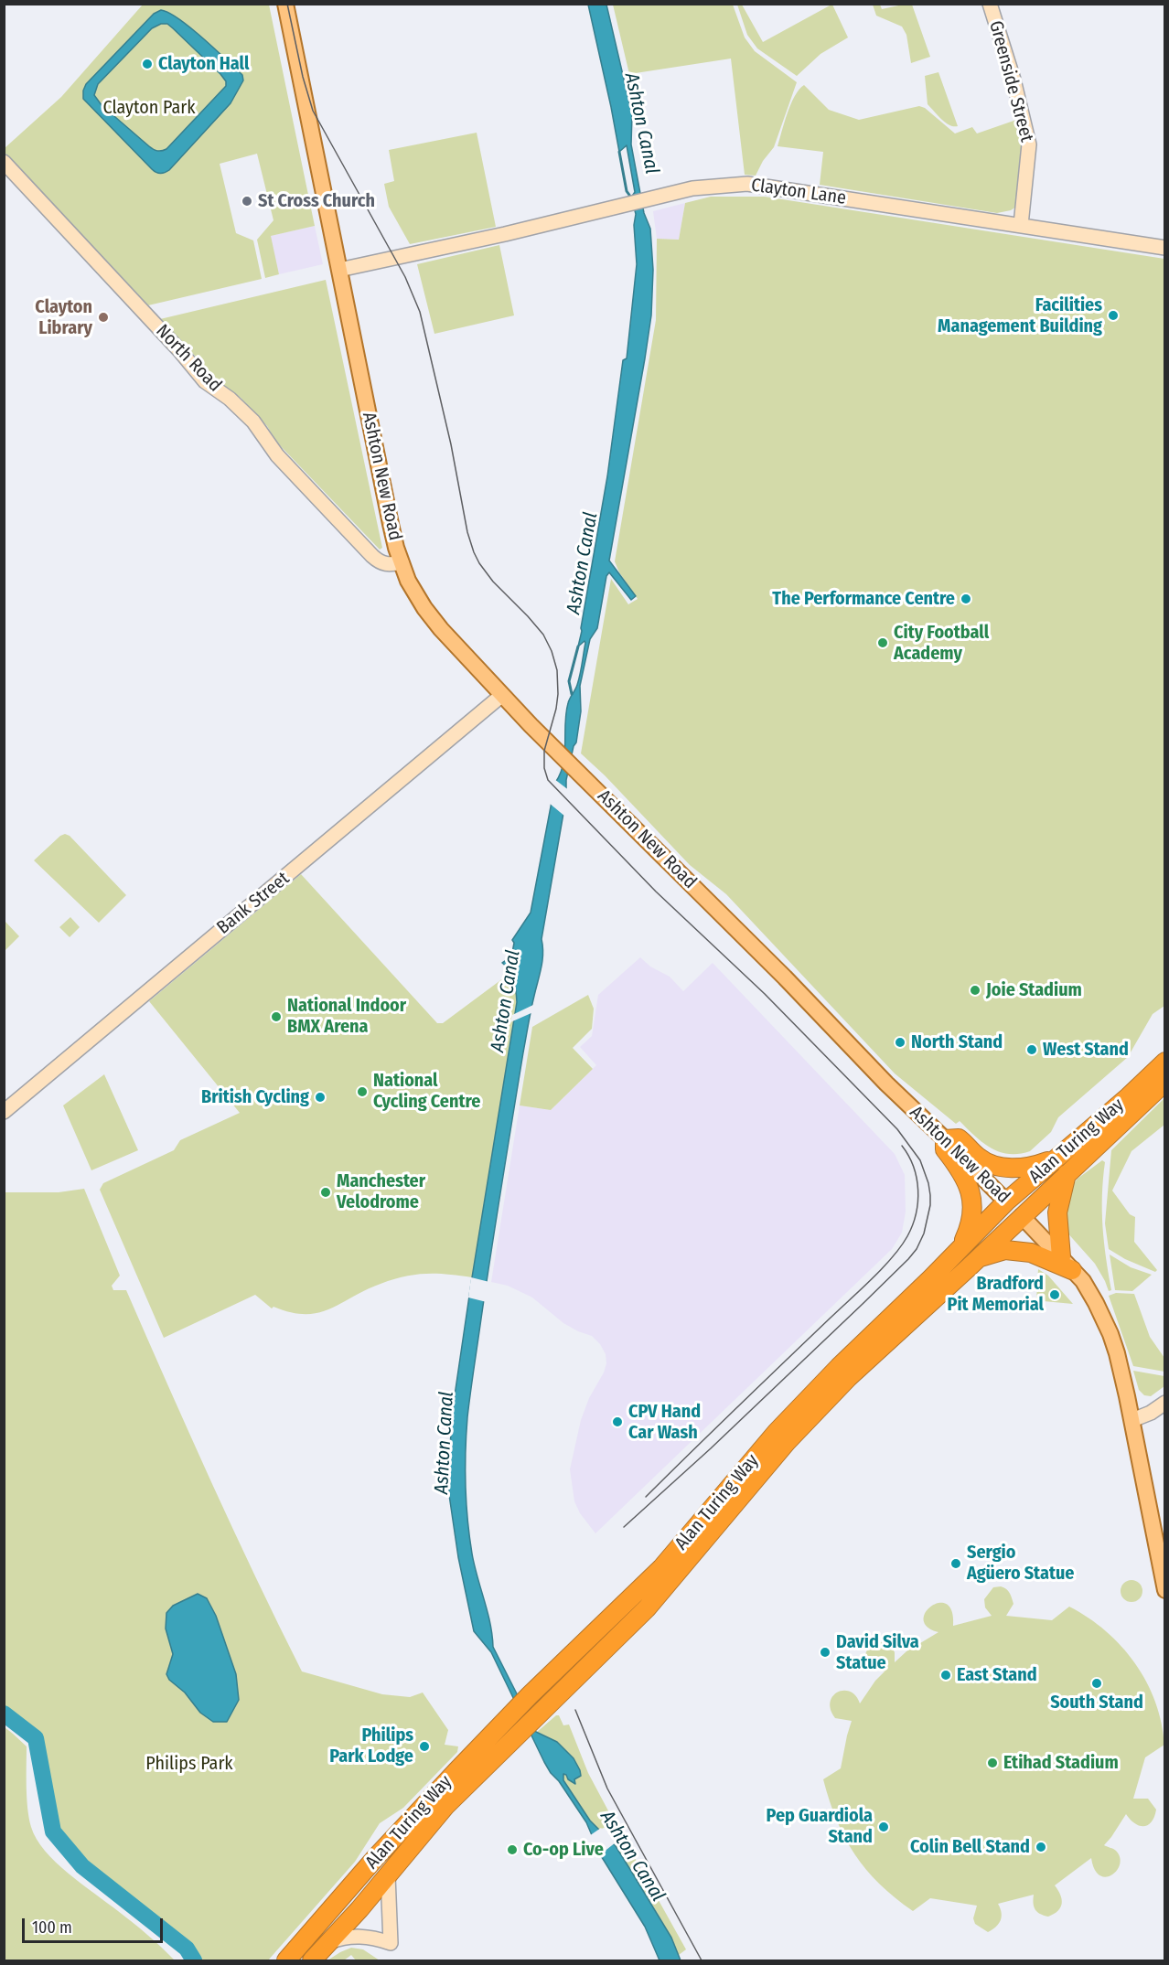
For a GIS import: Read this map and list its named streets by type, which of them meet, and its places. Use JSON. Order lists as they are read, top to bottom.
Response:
{
  "streets": {
    "highway": ["Ashton New Road", "Alan Turing Way"],
    "street": [
      "Greenside Street",
      "Clayton Lane",
      "North Road",
      "Bank Street"
    ]
  },
  "crossings": [
    ["Greenside Street", "Clayton Lane"],
    ["Clayton Lane", "Ashton New Road"],
    ["North Road", "Ashton New Road"],
    ["Ashton New Road", "Bank Street"],
    ["Ashton New Road", "Alan Turing Way"]
  ],
  "water": ["Ashton Canal"],
  "parks": ["Clayton Park", "Philips Park"],
  "places": [
    "Clayton Hall",
    "St Cross Church",
    "Facilities Management Building",
    "Clayton Library",
    "The Performance Centre",
    "City Football Academy",
    "Joie Stadium",
    "National Indoor BMX Arena",
    "North Stand",
    "West Stand",
    "National Cycling Centre",
    "British Cycling",
    "Manchester Velodrome",
    "Bradford Pit Memorial",
    "CPV Hand Car Wash",
    "Sergio Agüero Statue",
    "David Silva Statue",
    "East Stand",
    "South Stand",
    "Philips Park Lodge",
    "Etihad Stadium",
    "Pep Guardiola Stand",
    "Colin Bell Stand",
    "Co-op Live"
  ],
  "scale_bar": "100 m"
}
